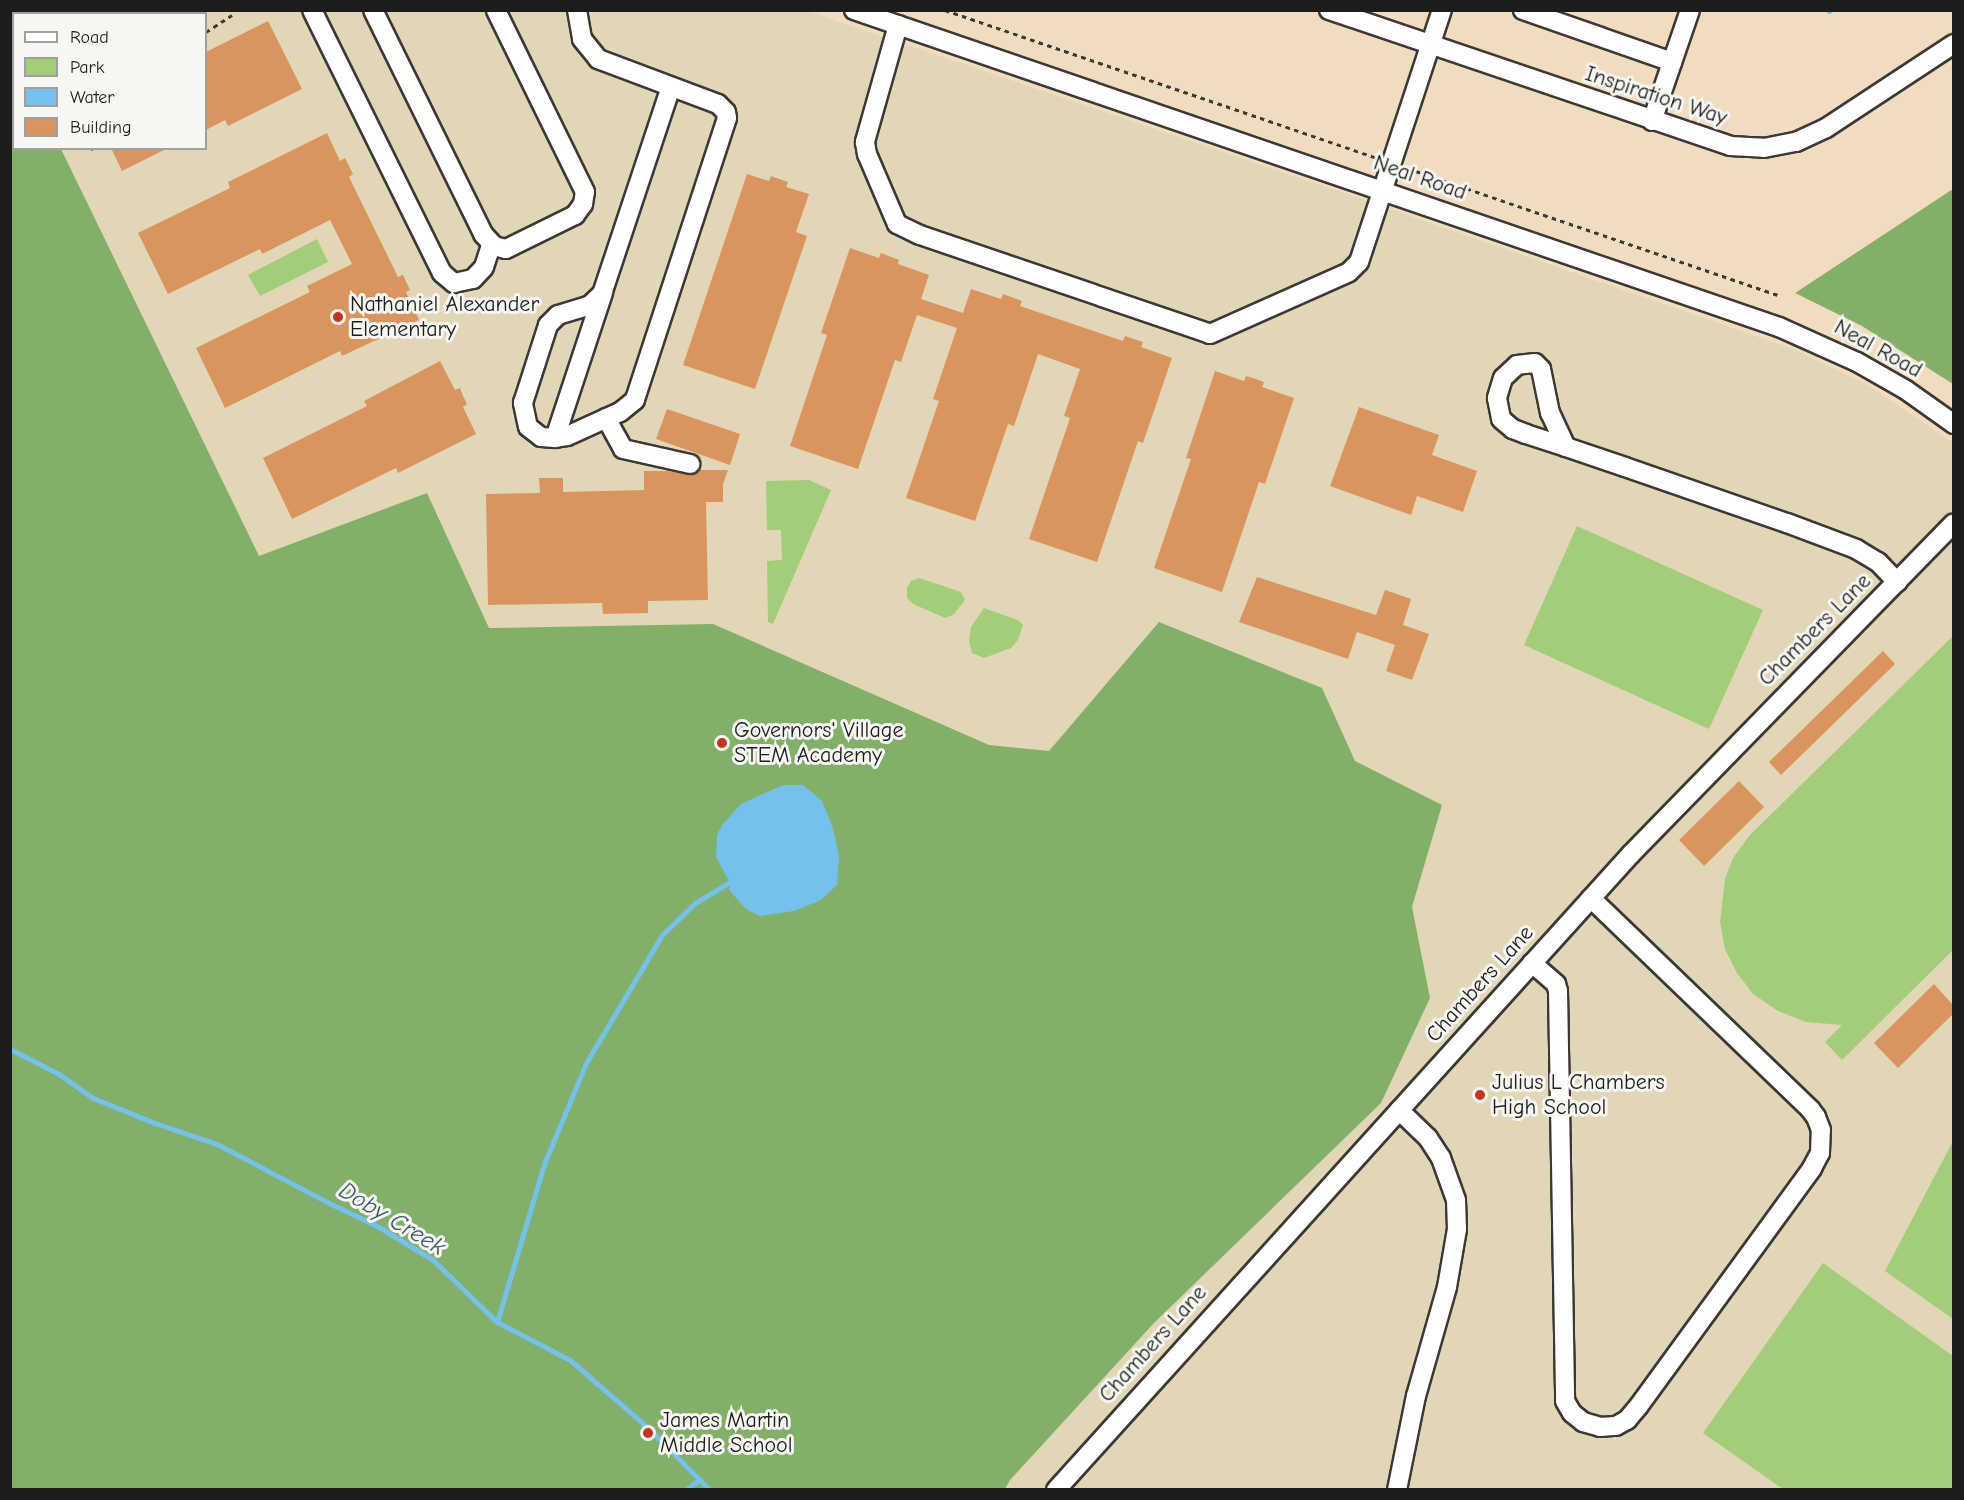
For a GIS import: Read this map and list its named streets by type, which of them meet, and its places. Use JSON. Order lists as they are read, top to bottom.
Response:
{
  "streets": {
    "street": ["Inspiration Way", "Neal Road", "Chambers Lane"]
  },
  "water": ["Doby Creek"],
  "places": [
    "Nathaniel Alexander Elementary",
    "Governors' Village STEM Academy",
    "Julius L Chambers High School",
    "James Martin Middle School"
  ],
  "legend": [
    "Road",
    "Park",
    "Water",
    "Building"
  ]
}
